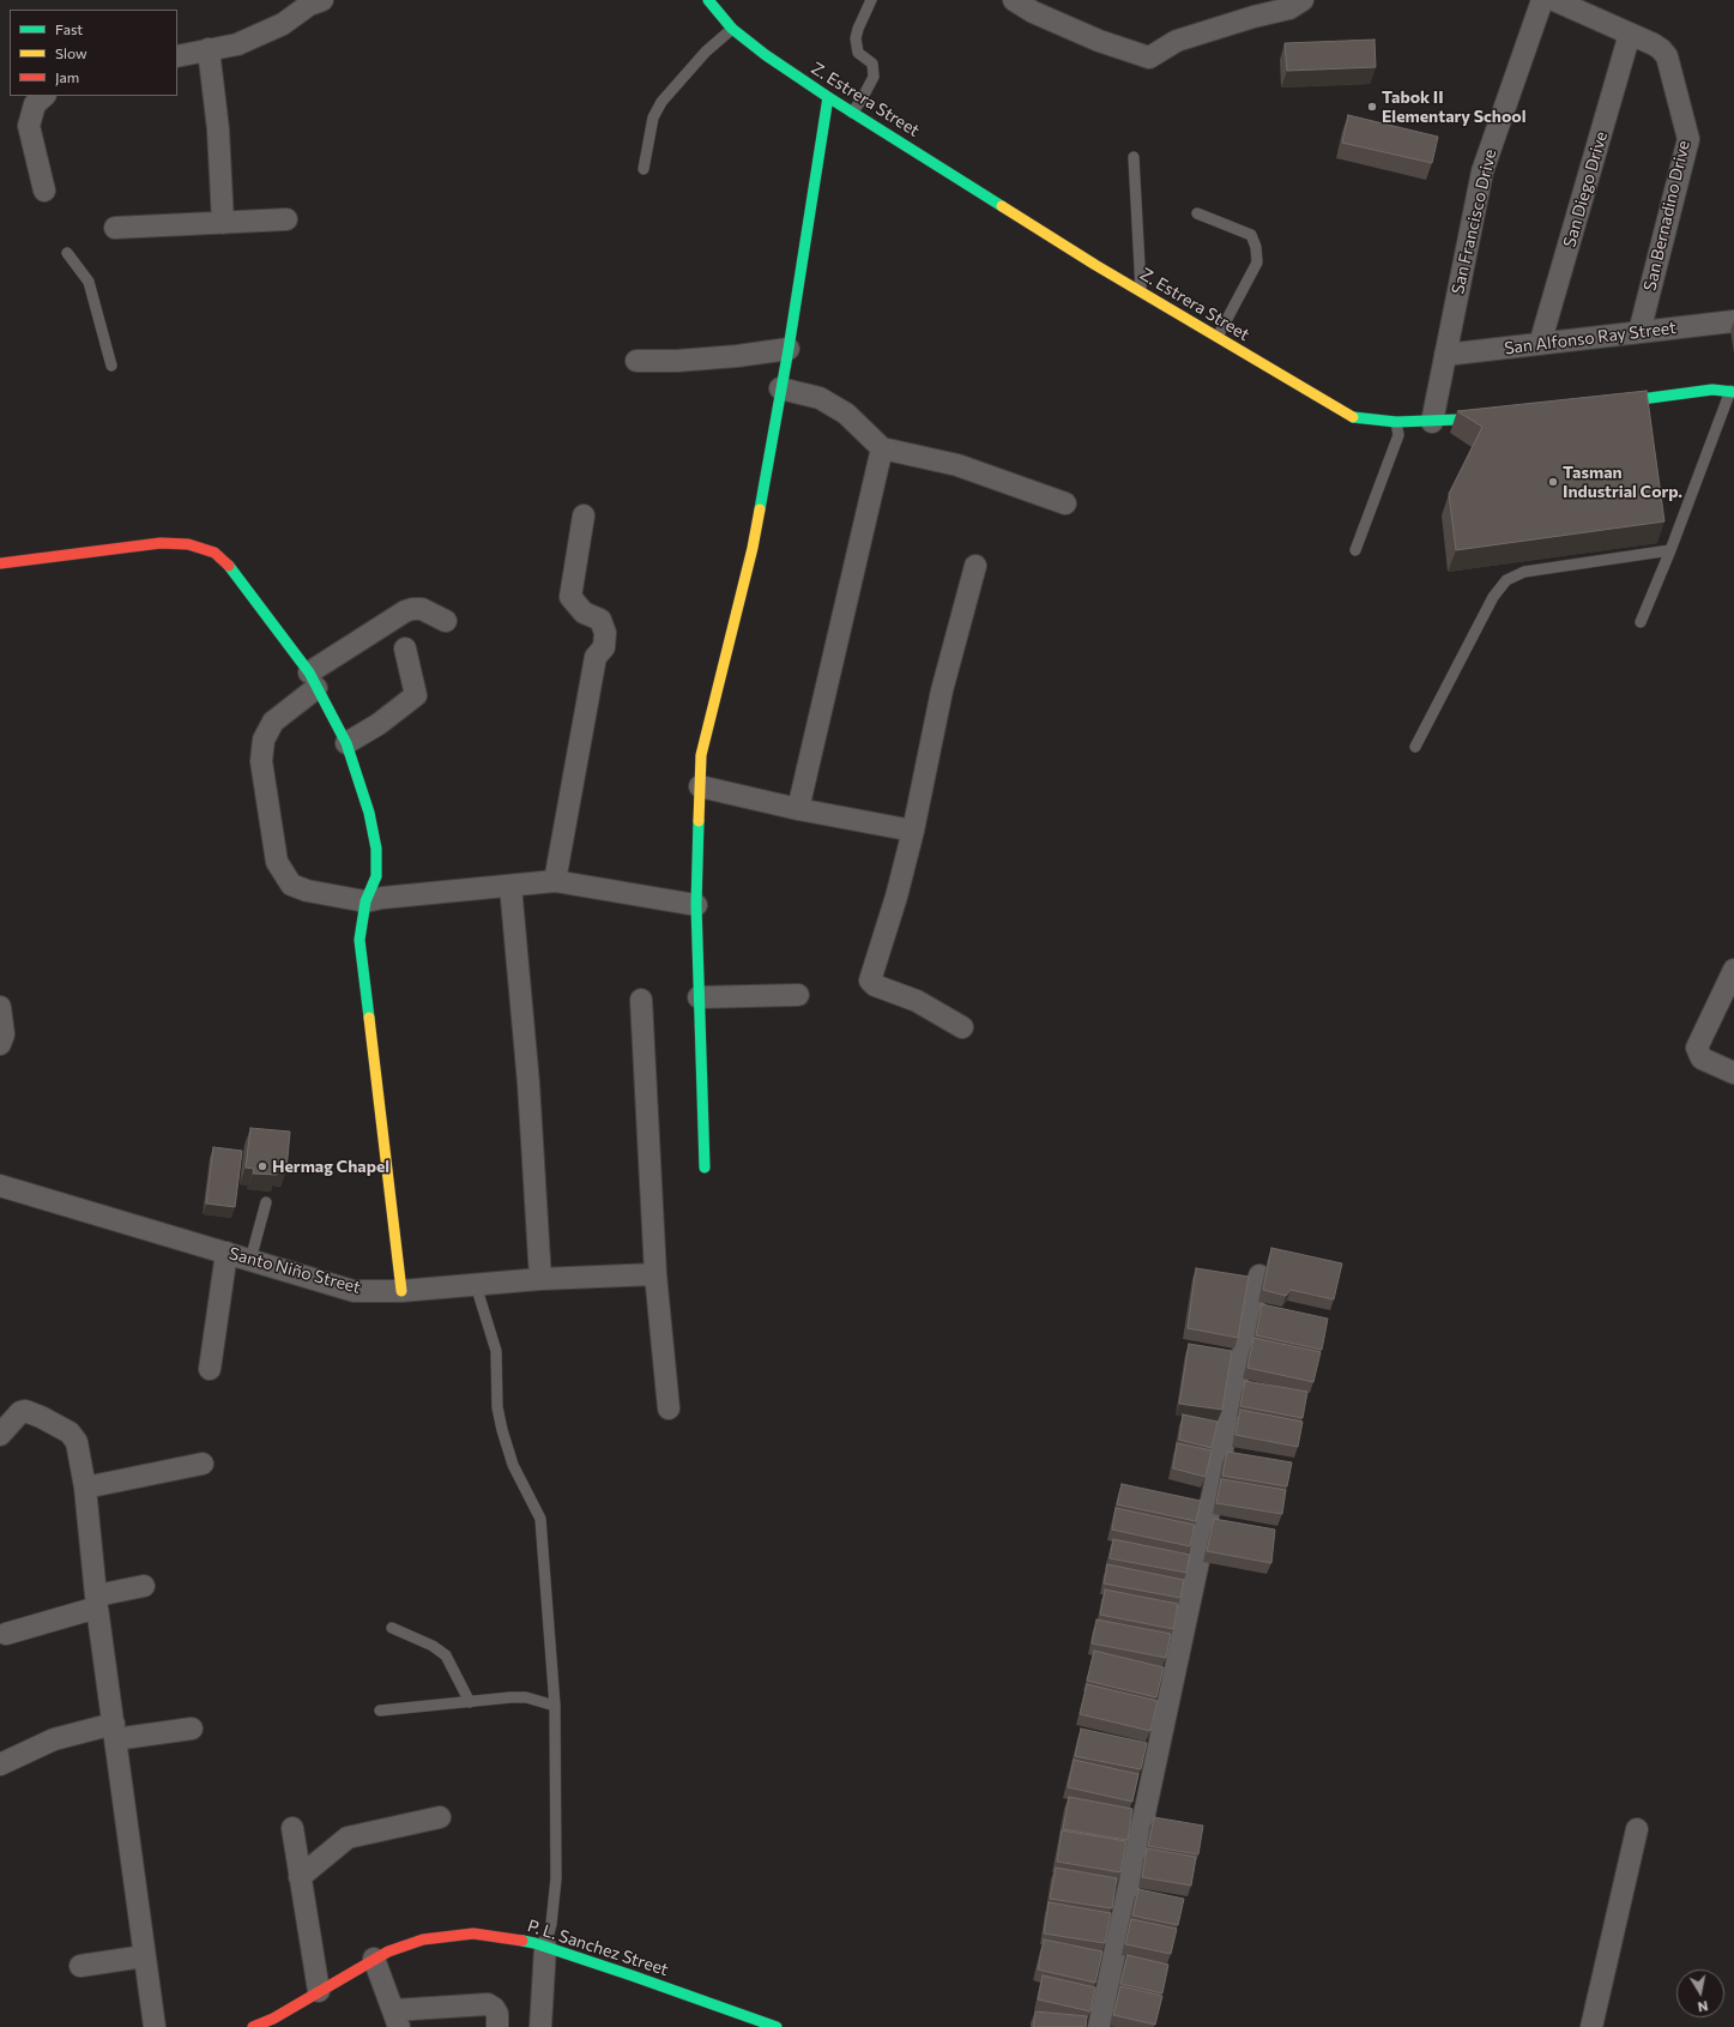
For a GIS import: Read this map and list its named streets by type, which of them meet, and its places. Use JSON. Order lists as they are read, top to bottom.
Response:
{
  "streets": {
    "street": [
      "Z. Estrera Street",
      "San Diego Drive",
      "San Bernadino Drive",
      "San Francisco Drive",
      "San Alfonso Ray Street",
      "Santo Niño Street",
      "P. L. Sanchez Street"
    ]
  },
  "crossings": [
    ["Z. Estrera Street", "San Francisco Drive"],
    ["San Diego Drive", "San Bernadino Drive"],
    ["San Diego Drive", "San Alfonso Ray Street"],
    ["San Bernadino Drive", "San Alfonso Ray Street"],
    ["San Francisco Drive", "San Alfonso Ray Street"]
  ],
  "places": ["Tabok II Elementary School", "Tasman Industrial Corp.", "Hermag Chapel"],
  "legend": ["Fast", "Slow", "Jam"],
  "north": "bottom"
}
